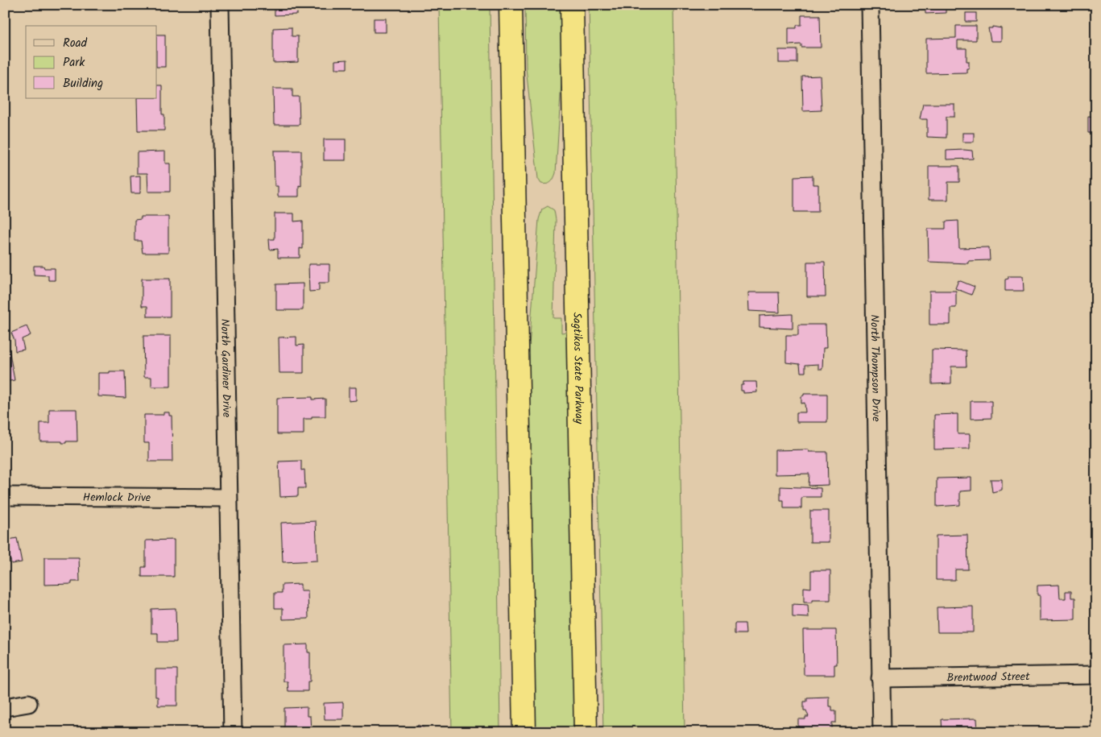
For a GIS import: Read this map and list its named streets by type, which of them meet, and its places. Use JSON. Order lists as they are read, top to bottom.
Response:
{
  "streets": {
    "highway": ["Sagtikos State Parkway"],
    "street": [
      "North Gardiner Drive",
      "North Thompson Drive",
      "Hemlock Drive",
      "Brentwood Street"
    ]
  },
  "crossings": [
    ["North Gardiner Drive", "Hemlock Drive"],
    ["North Thompson Drive", "Brentwood Street"]
  ],
  "legend": ["Road", "Park", "Building"]
}
